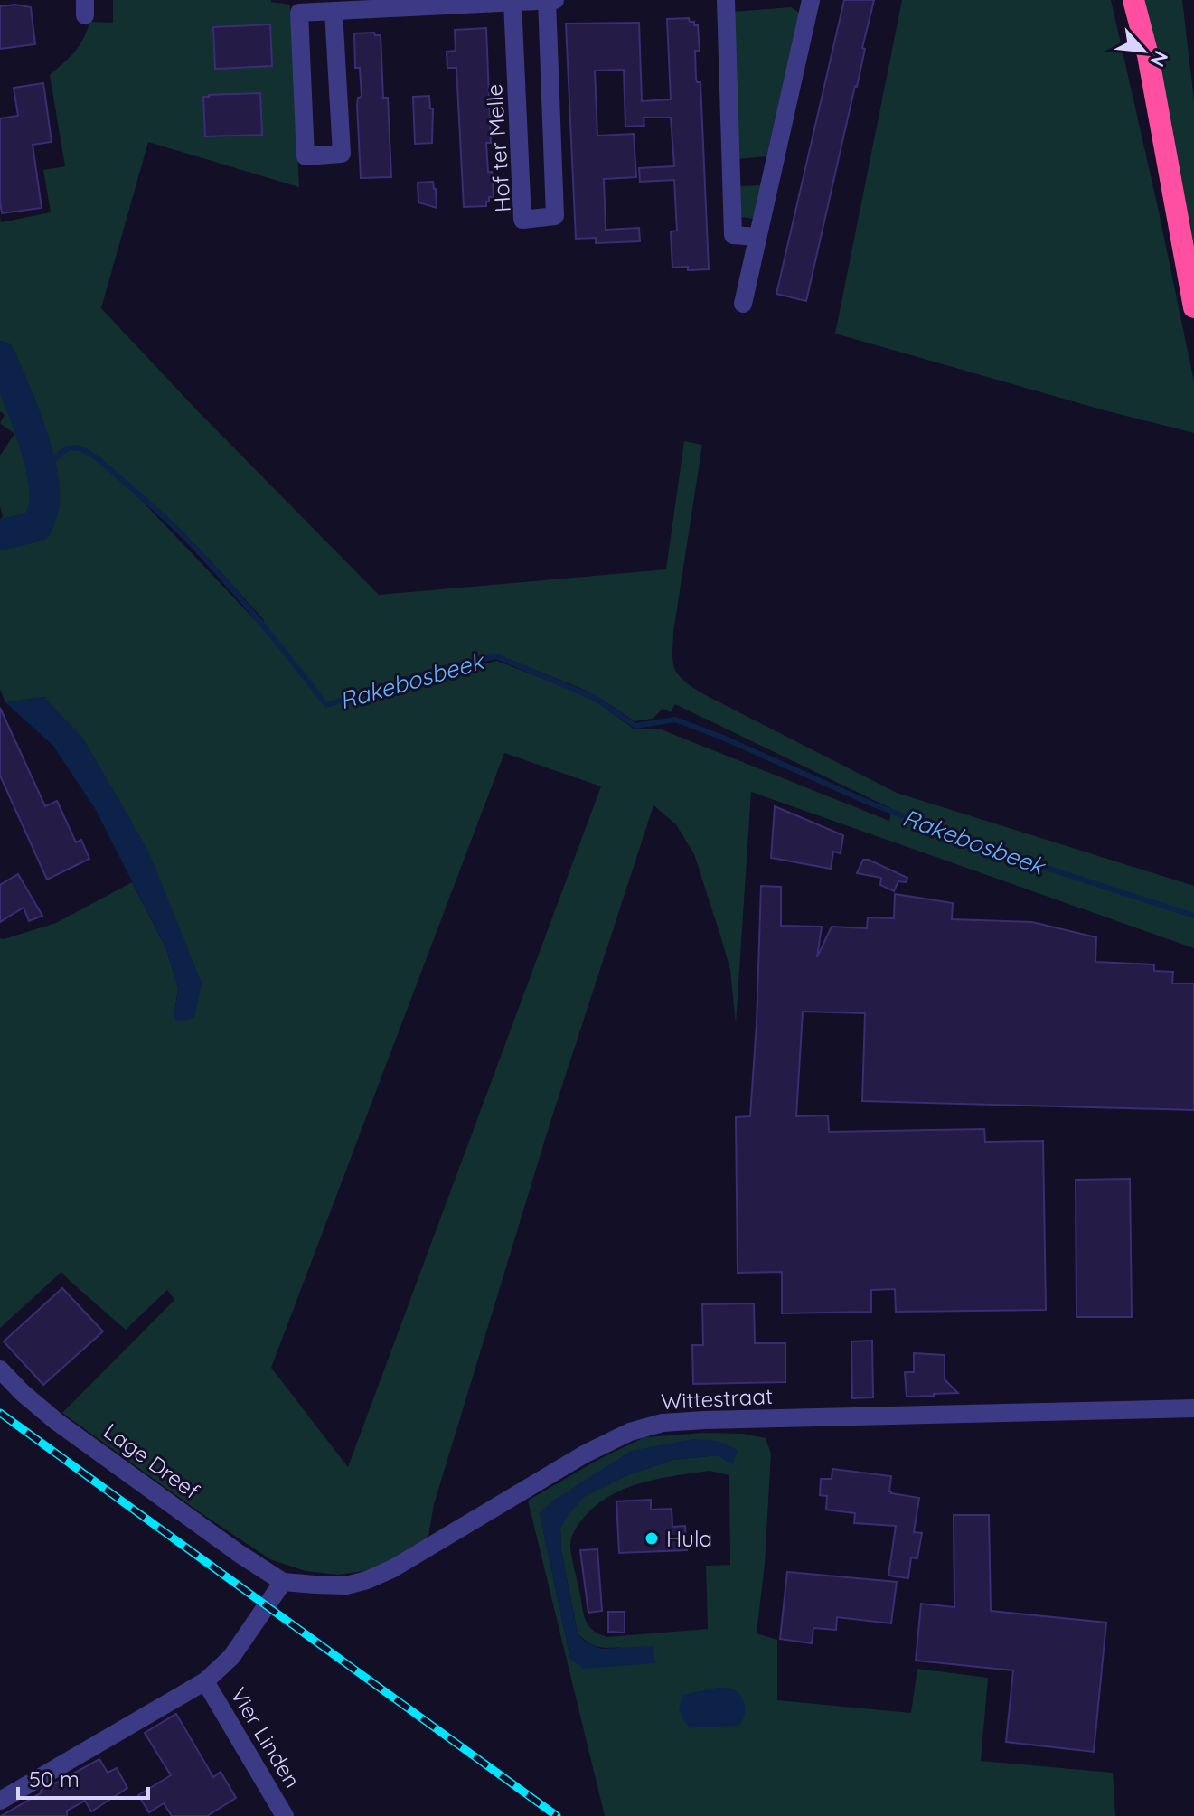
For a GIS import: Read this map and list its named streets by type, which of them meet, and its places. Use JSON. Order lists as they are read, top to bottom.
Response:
{
  "streets": {
    "street": [
      "Hof ter Melle",
      "Wittestraat",
      "Lage Dreef",
      "Vier Linden"
    ]
  },
  "crossings": [
    ["Wittestraat", "Lage Dreef"]
  ],
  "water": ["Rakebosbeek"],
  "places": ["Hula"],
  "scale_bar": "50 m",
  "north": "bottom right"
}
